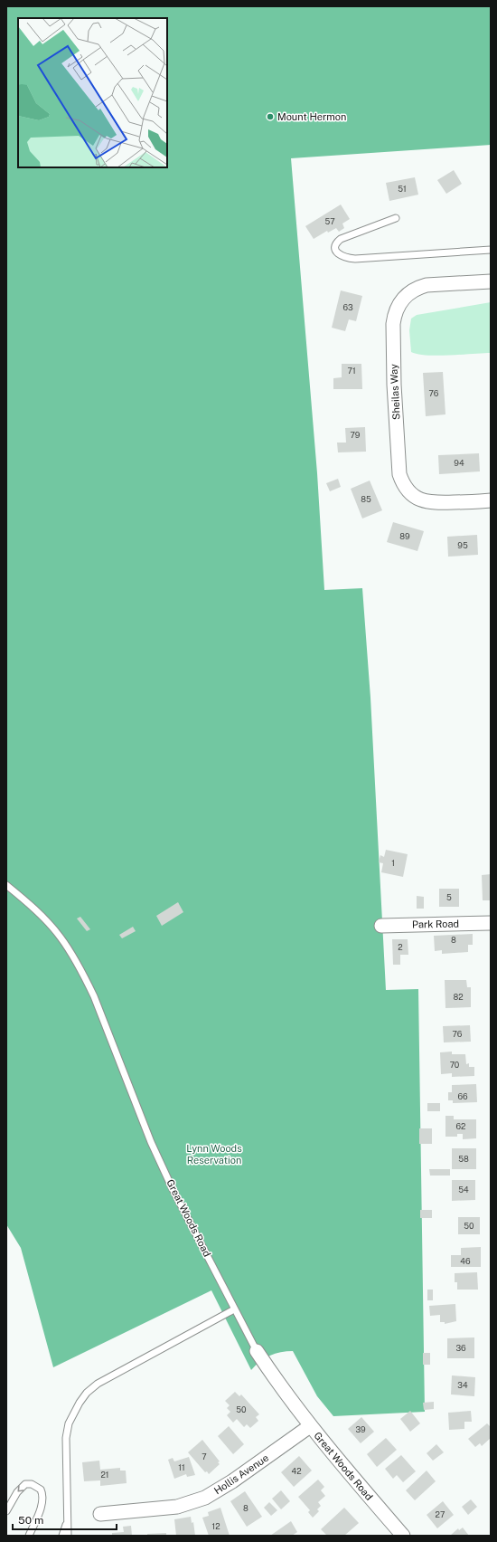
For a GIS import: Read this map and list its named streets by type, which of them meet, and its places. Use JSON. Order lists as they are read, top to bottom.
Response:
{
  "streets": {
    "street": [
      "Sheilas Way",
      "Park Road",
      "Great Woods Road",
      "Hollis Avenue"
    ]
  },
  "crossings": [
    ["Great Woods Road", "Hollis Avenue"]
  ],
  "parks": ["Lynn Woods Reservation"],
  "places": ["Mount Hermon"],
  "house_numbers": [
    "51",
    "57",
    "63",
    "71",
    "76",
    "79",
    "94",
    "85",
    "89",
    "95",
    "1",
    "5",
    "8",
    "2",
    "82",
    "76",
    "70",
    "66",
    "62",
    "58",
    "54",
    "50",
    "46",
    "36",
    "34",
    "50",
    "39",
    "7",
    "11",
    "42",
    "21",
    "8",
    "27",
    "12"
  ],
  "scale_bar": "50 m"
}
